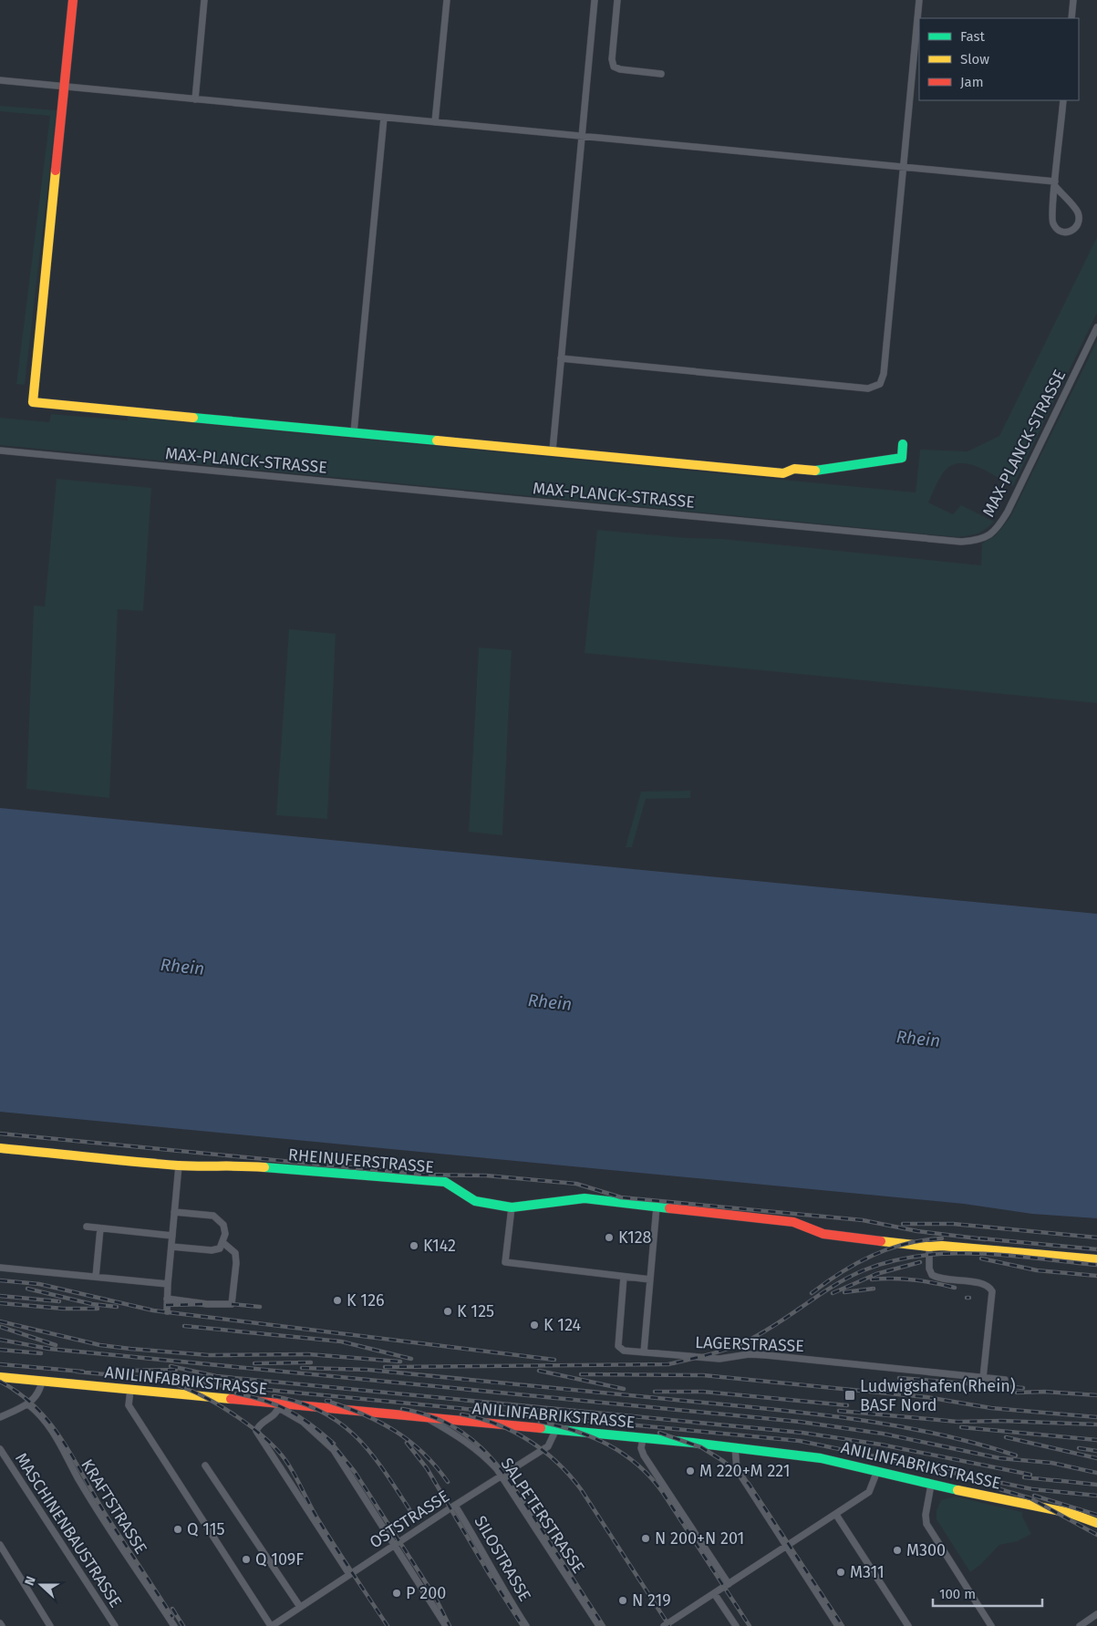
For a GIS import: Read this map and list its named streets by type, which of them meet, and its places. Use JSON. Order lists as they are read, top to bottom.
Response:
{
  "streets": {
    "street": [
      "MAX-PLANCK-STRASSE",
      "RHEINUFERSTRASSE",
      "LAGERSTRASSE",
      "ANILINFABRIKSTRASSE",
      "KRAFTSTRASSE",
      "SALPETERSTRASSE",
      "OSTSTRASSE",
      "MASCHINENBAUSTRASSE",
      "SILOSTRASSE"
    ]
  },
  "crossings": [
    ["ANILINFABRIKSTRASSE", "SALPETERSTRASSE"],
    ["ANILINFABRIKSTRASSE", "OSTSTRASSE"],
    ["SALPETERSTRASSE", "OSTSTRASSE"],
    ["OSTSTRASSE", "SILOSTRASSE"]
  ],
  "water": ["Rhein"],
  "places": {
    "other": [
      "K128",
      "K142",
      "K 126",
      "K 125",
      "K 124",
      "M 220+M 221",
      "Q 115",
      "N 200+N 201",
      "M300",
      "Q 109F",
      "M311",
      "P 200",
      "N 219"
    ],
    "transit": ["Ludwigshafen(Rhein) BASF Nord"]
  },
  "legend": ["Fast", "Slow", "Jam"],
  "scale_bar": "100 m",
  "north": "left"
}
